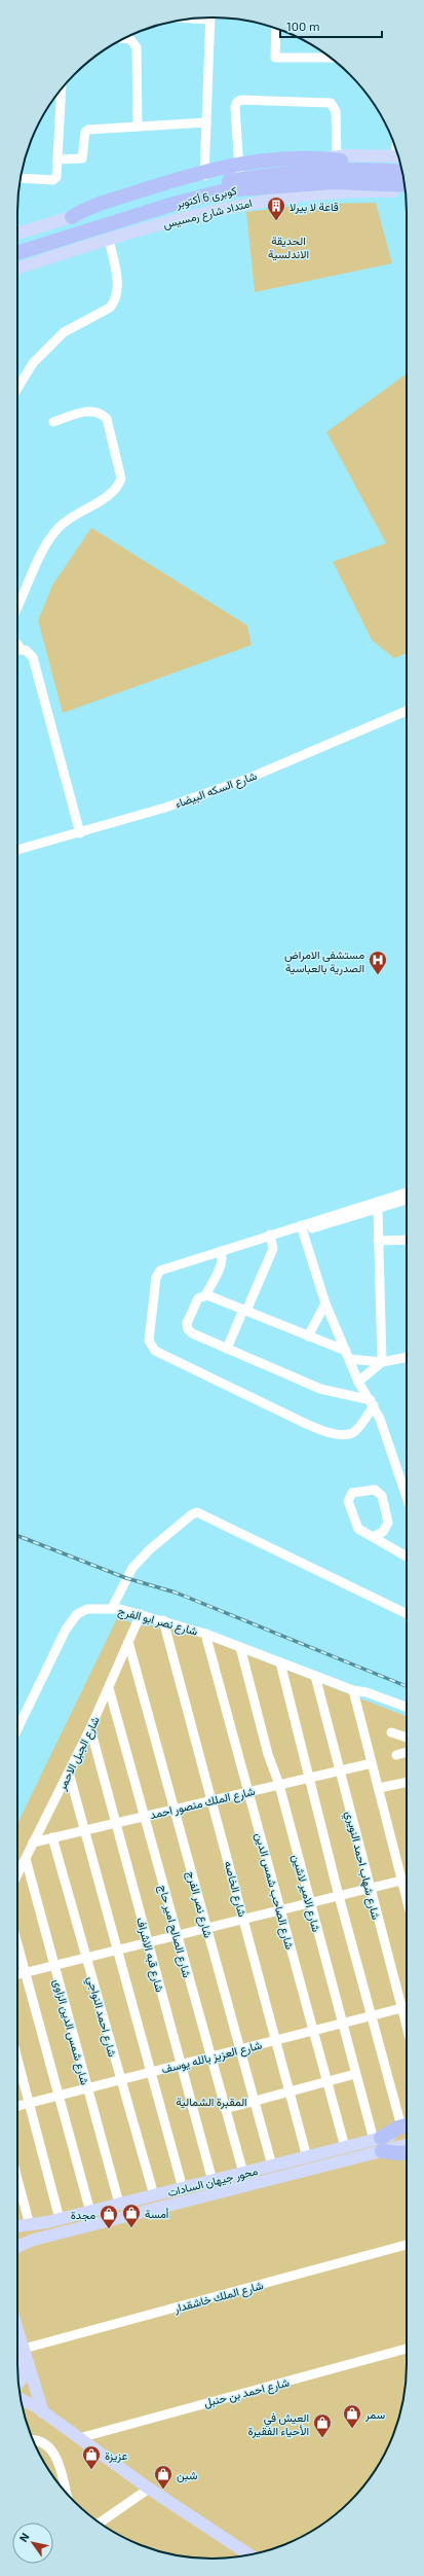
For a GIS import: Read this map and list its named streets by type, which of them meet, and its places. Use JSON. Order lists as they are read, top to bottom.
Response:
{
  "streets": {
    "highway": ["كوبرى 6 أكتوبر"],
    "main road": ["امتداد شارع رمسيس", "محور جيهان السادات"],
    "street": [
      "شارع السكه البيضاء",
      "شارع نصر ابو الفرج",
      "شارع الجبل الاحمر",
      "شارع الملك منصور احمد",
      "شارع شهاب احمد النويري",
      "شارع الخاصه",
      "شارع الصاحب شمس الدين",
      "شارع الامير لاشين",
      "شارع نصر الفرج",
      "شارع الصالح امير حاج",
      "شارع قبه الاشراف",
      "شارع احمد النواجي",
      "شارع شمس الدين الزاوى",
      "شارع العزيز بالله يوسف",
      "شارع الملك خاشقدار",
      "شارع احمد بن حنبل"
    ]
  },
  "crossings": [
    ["شارع نصر ابو الفرج", "شارع الجبل الاحمر"],
    ["شارع نصر ابو الفرج", "شارع شهاب احمد النويري"],
    ["شارع نصر ابو الفرج", "شارع الخاصه"],
    ["شارع نصر ابو الفرج", "شارع الصاحب شمس الدين"],
    ["شارع نصر ابو الفرج", "شارع الامير لاشين"],
    ["شارع الجبل الاحمر", "شارع الملك منصور احمد"],
    ["شارع الجبل الاحمر", "شارع نصر الفرج"],
    ["شارع الجبل الاحمر", "شارع الصالح امير حاج"],
    ["شارع الجبل الاحمر", "شارع قبه الاشراف"],
    ["شارع الجبل الاحمر", "شارع شمس الدين الزاوى"],
    ["شارع الملك منصور احمد", "شارع شهاب احمد النويري"],
    ["شارع الملك منصور احمد", "شارع الخاصه"],
    ["شارع الملك منصور احمد", "شارع الصاحب شمس الدين"],
    ["شارع الملك منصور احمد", "شارع الامير لاشين"],
    ["شارع الملك منصور احمد", "شارع نصر الفرج"],
    ["شارع الملك منصور احمد", "شارع الصالح امير حاج"],
    ["شارع الملك منصور احمد", "شارع قبه الاشراف"],
    ["شارع الملك منصور احمد", "شارع احمد النواجي"],
    ["شارع شهاب احمد النويري", "شارع العزيز بالله يوسف"],
    ["شارع الخاصه", "شارع العزيز بالله يوسف"],
    ["شارع الخاصه", "محور جيهان السادات"],
    ["شارع الصاحب شمس الدين", "شارع العزيز بالله يوسف"],
    ["شارع الصاحب شمس الدين", "محور جيهان السادات"],
    ["شارع الامير لاشين", "شارع العزيز بالله يوسف"],
    ["شارع الامير لاشين", "محور جيهان السادات"],
    ["شارع نصر الفرج", "شارع العزيز بالله يوسف"],
    ["شارع نصر الفرج", "محور جيهان السادات"],
    ["شارع الصالح امير حاج", "شارع العزيز بالله يوسف"],
    ["شارع الصالح امير حاج", "محور جيهان السادات"],
    ["شارع قبه الاشراف", "شارع العزيز بالله يوسف"],
    ["شارع قبه الاشراف", "محور جيهان السادات"],
    ["شارع احمد النواجي", "شارع العزيز بالله يوسف"],
    ["شارع احمد النواجي", "محور جيهان السادات"],
    ["شارع شمس الدين الزاوى", "شارع العزيز بالله يوسف"],
    ["شارع شمس الدين الزاوى", "محور جيهان السادات"]
  ],
  "parks": ["الحديقة الاندلسية", "المقبرة الشمالية"],
  "places": {
    "building": ["قاعة لا بيرلا"],
    "hospital": ["مستشفى الامراض الصدرية بالعباسية"],
    "shop": [
      "أمسة",
      "مجدة",
      "سمر",
      "العيش في الأحياء الفقيرة",
      "عزيزة",
      "شبن"
    ]
  },
  "scale_bar": "100 m",
  "north": "top left"
}
